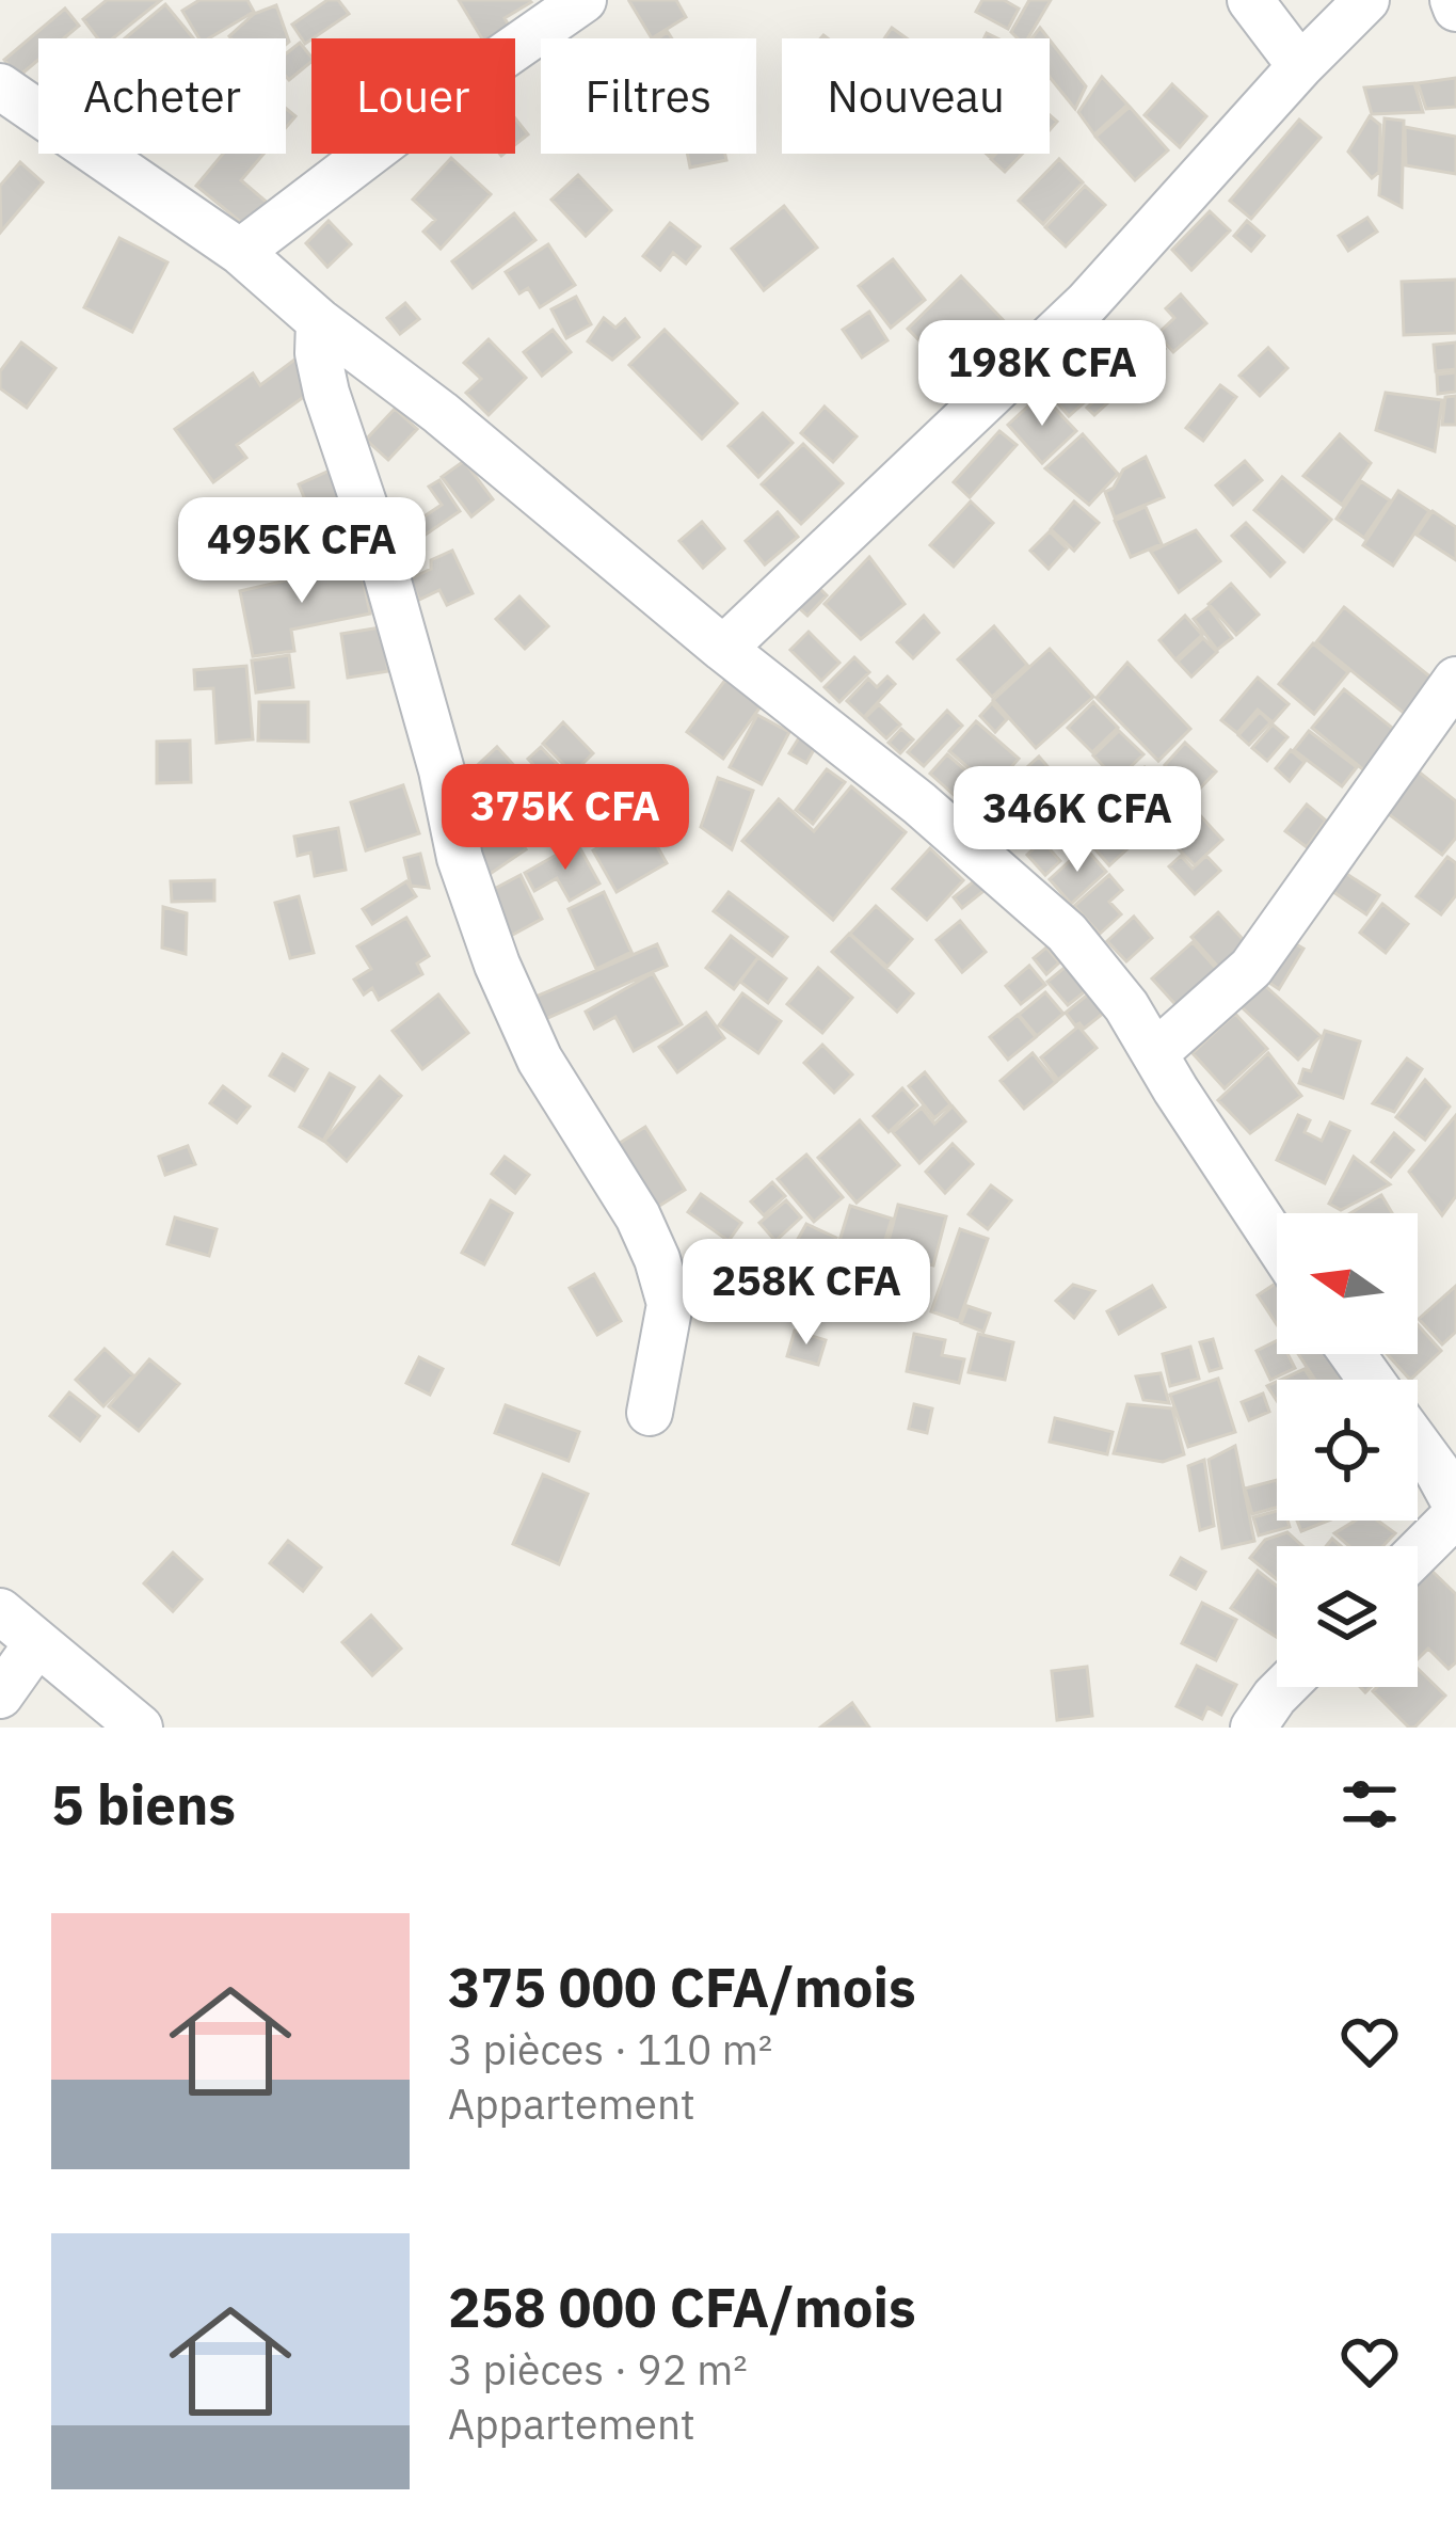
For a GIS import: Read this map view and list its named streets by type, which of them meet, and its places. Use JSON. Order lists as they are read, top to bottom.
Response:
{
  "north": "left",
  "page": {
    "chip": [
      "Acheter",
      "Louer",
      "Filtres",
      "Nouveau"
    ],
    "price": [
      "198K CFA",
      "495K CFA",
      "375K CFA",
      "346K CFA",
      "258K CFA"
    ],
    "heading": "5 biens",
    "list": [
      {
        "name": "375 000 CFA/mois",
        "note": "3 pièces · 110 m² · Appartement"
      },
      {
        "name": "258 000 CFA/mois",
        "note": "3 pièces · 92 m² · Appartement"
      }
    ]
  }
}
